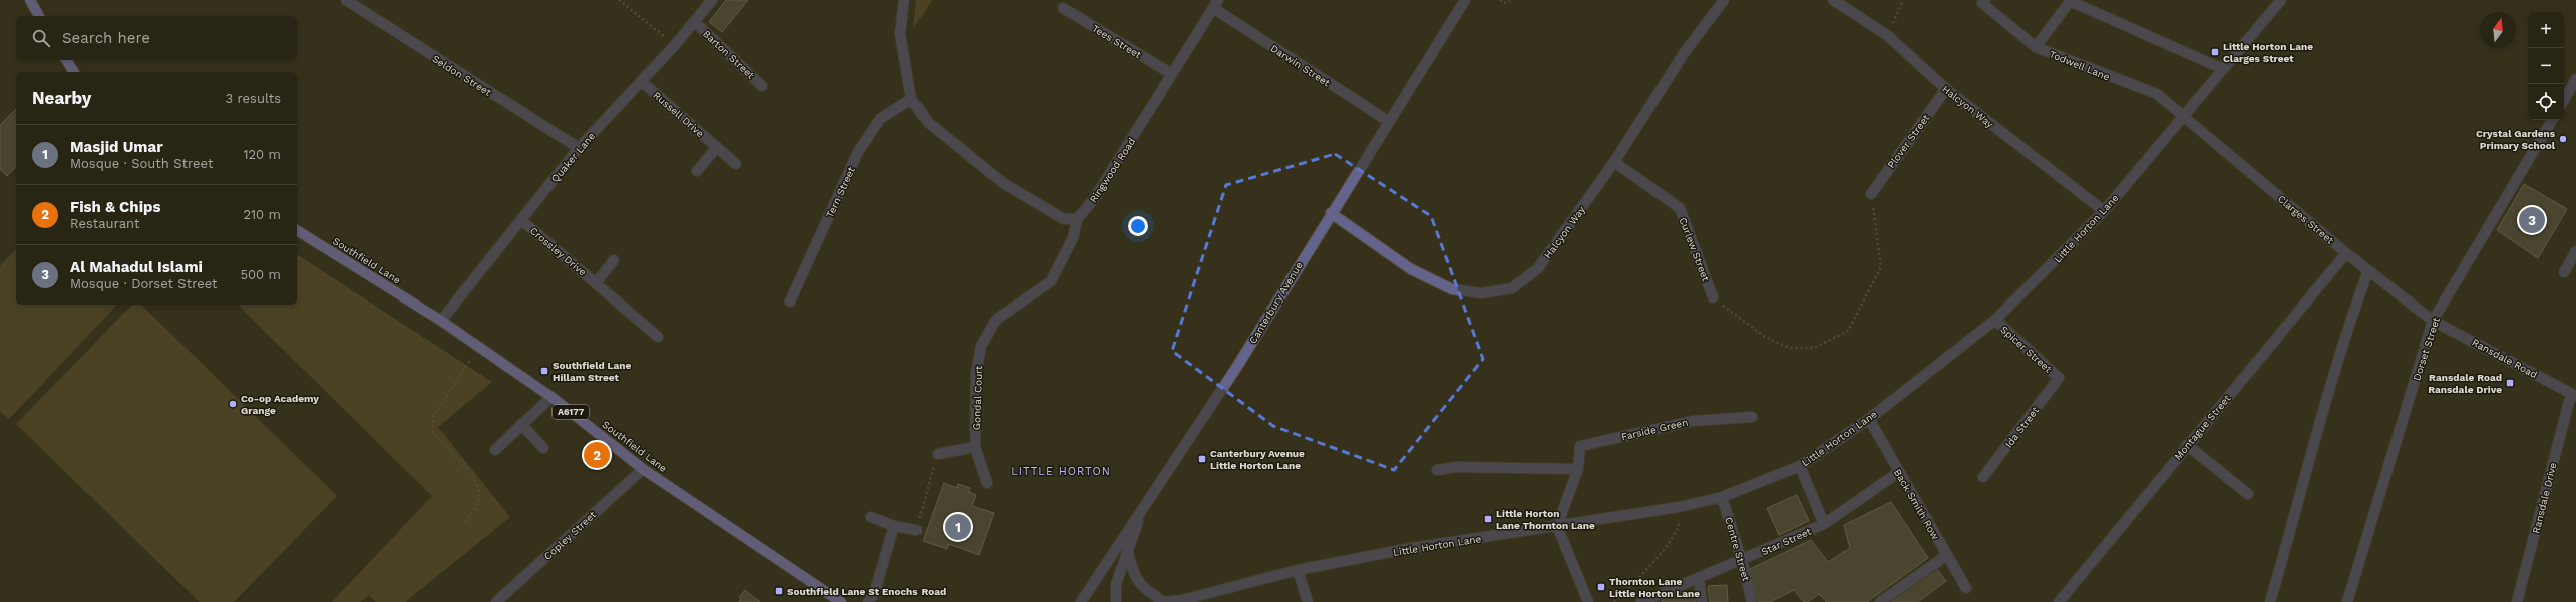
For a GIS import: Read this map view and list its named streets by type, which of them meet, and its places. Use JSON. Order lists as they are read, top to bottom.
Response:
{
  "streets": {
    "main road": ["Southfield Lane", "A6177"],
    "street": [
      "Tees Street",
      "Barton Street",
      "Darwin Street",
      "Todwell Lane",
      "Seldon Street",
      "Halcyon Way",
      "Russell Drive",
      "Plover Street",
      "Quaker Lane",
      "Ringwood Road",
      "Tern Street",
      "Clarges Street",
      "Little Horton Lane",
      "Curlew Street",
      "Crossley Drive",
      "Canterbury Avenue",
      "Spicer Street",
      "Dorset Street",
      "Ransdale Road",
      "Gondal Court",
      "Ida Street",
      "Montague Street",
      "Farside Green",
      "Ransdale Drive",
      "Back Smith Row",
      "Copley Street",
      "Star Street",
      "Centre Street"
    ]
  },
  "crossings": [
    ["Tees Street", "Ringwood Road"],
    ["Barton Street", "Quaker Lane"],
    ["Darwin Street", "Ringwood Road"],
    ["Darwin Street", "Canterbury Avenue"],
    ["Todwell Lane", "Clarges Street"],
    ["Todwell Lane", "Little Horton Lane"],
    ["Seldon Street", "Quaker Lane"],
    ["Halcyon Way", "Plover Street"],
    ["Halcyon Way", "Little Horton Lane"],
    ["Halcyon Way", "Curlew Street"],
    ["Halcyon Way", "Canterbury Avenue"],
    ["Russell Drive", "Quaker Lane"],
    ["Quaker Lane", "Crossley Drive"],
    ["Quaker Lane", "Southfield Lane"],
    ["Ringwood Road", "Gondal Court"],
    ["Clarges Street", "Little Horton Lane"],
    ["Clarges Street", "Dorset Street"],
    ["Clarges Street", "Ransdale Road"],
    ["Clarges Street", "Montague Street"],
    ["Little Horton Lane", "Spicer Street"],
    ["Little Horton Lane", "Farside Green"],
    ["Little Horton Lane", "Back Smith Row"],
    ["Little Horton Lane", "Centre Street"],
    ["Southfield Lane", "Copley Street"],
    ["Spicer Street", "Ida Street"],
    ["Dorset Street", "Ransdale Road"],
    ["Ransdale Road", "Ransdale Drive"],
    ["Back Smith Row", "Star Street"],
    ["Star Street", "Centre Street"]
  ],
  "districts": ["LITTLE HORTON"],
  "places": {
    "transit": [
      "Little Horton Lane Clarges Street",
      "Southfield Lane Hillam Street",
      "Ransdale Road Ransdale Drive",
      "Canterbury Avenue Little Horton Lane",
      "Little Horton Lane Thornton Lane",
      "Thornton Lane Little Horton Lane",
      "Southfield Lane St Enochs Road"
    ],
    "other": ["Crystal Gardens Primary School", "Co-op Academy Grange"]
  },
  "north": "top",
  "page": {
    "map_buttons": ["+", "−"],
    "search": "Search here",
    "heading": ["Nearby", "3 results"],
    "list": [
      {
        "mark": "1",
        "name": "Masjid Umar",
        "note": "Mosque · South Street",
        "value": "120 m"
      },
      {
        "mark": "2",
        "name": "Fish & Chips",
        "note": "Restaurant",
        "value": "210 m"
      },
      {
        "mark": "3",
        "name": "Al Mahadul Islami",
        "note": "Mosque · Dorset Street",
        "value": "500 m"
      }
    ],
    "pins": ["3", "2", "1"]
  }
}
